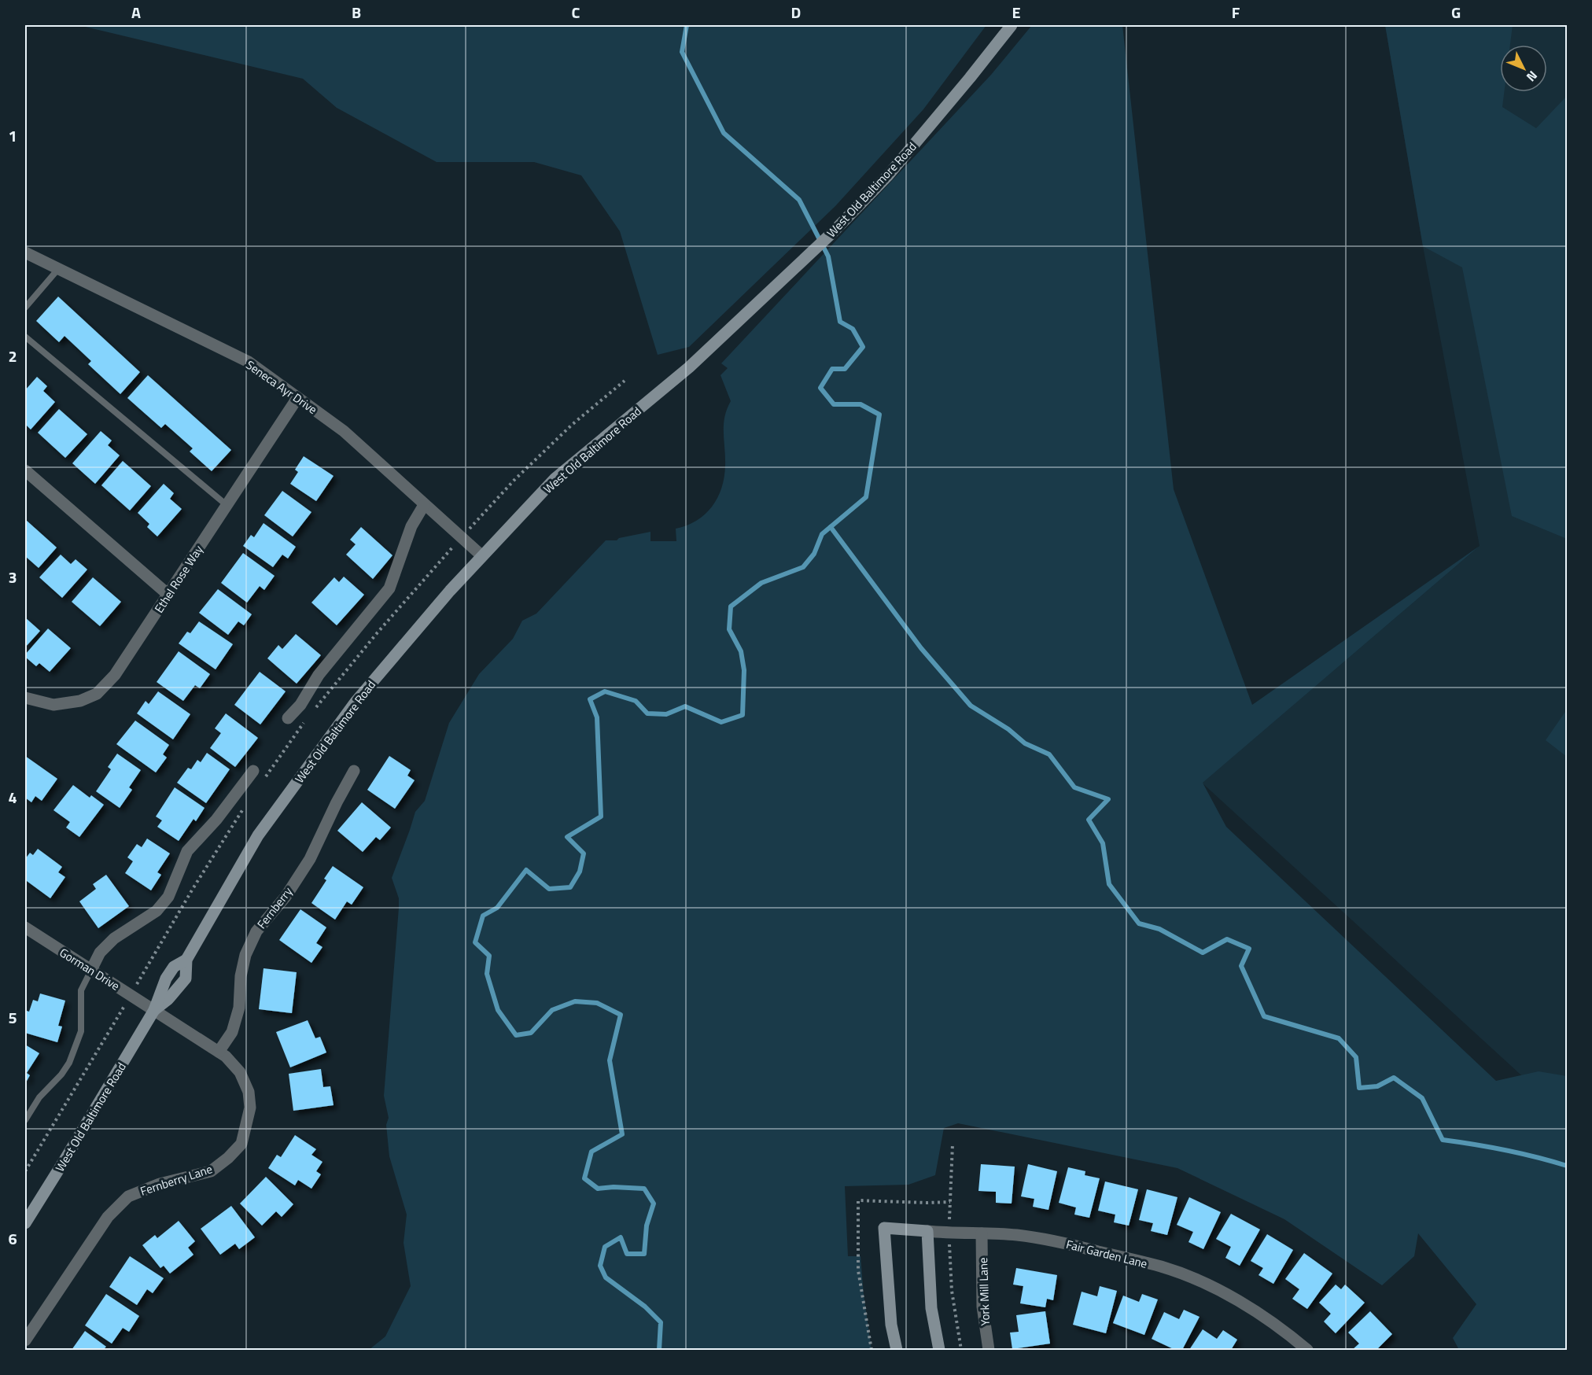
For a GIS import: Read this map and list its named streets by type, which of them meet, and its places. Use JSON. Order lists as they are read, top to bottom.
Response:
{
  "streets": {
    "street": [
      "West Old Baltimore Road",
      "Seneca Ayr Drive",
      "Ethel Rose Way",
      "Fernberry",
      "Gorman Drive",
      "Fernberry Lane",
      "Fair Garden Lane",
      "York Mill Lane"
    ]
  },
  "crossings": [
    ["West Old Baltimore Road", "Seneca Ayr Drive"],
    ["West Old Baltimore Road", "Gorman Drive"],
    ["West Old Baltimore Road", "Fernberry Lane"],
    ["Seneca Ayr Drive", "Ethel Rose Way"],
    ["Fernberry", "Fernberry Lane"],
    ["Gorman Drive", "Fernberry Lane"],
    ["Fair Garden Lane", "York Mill Lane"]
  ],
  "north": "bottom right",
  "grid": {
    "columns": [
      "A",
      "B",
      "C",
      "D",
      "E",
      "F",
      "G"
    ],
    "rows": [
      "1",
      "2",
      "3",
      "4",
      "5",
      "6"
    ]
  }
}
